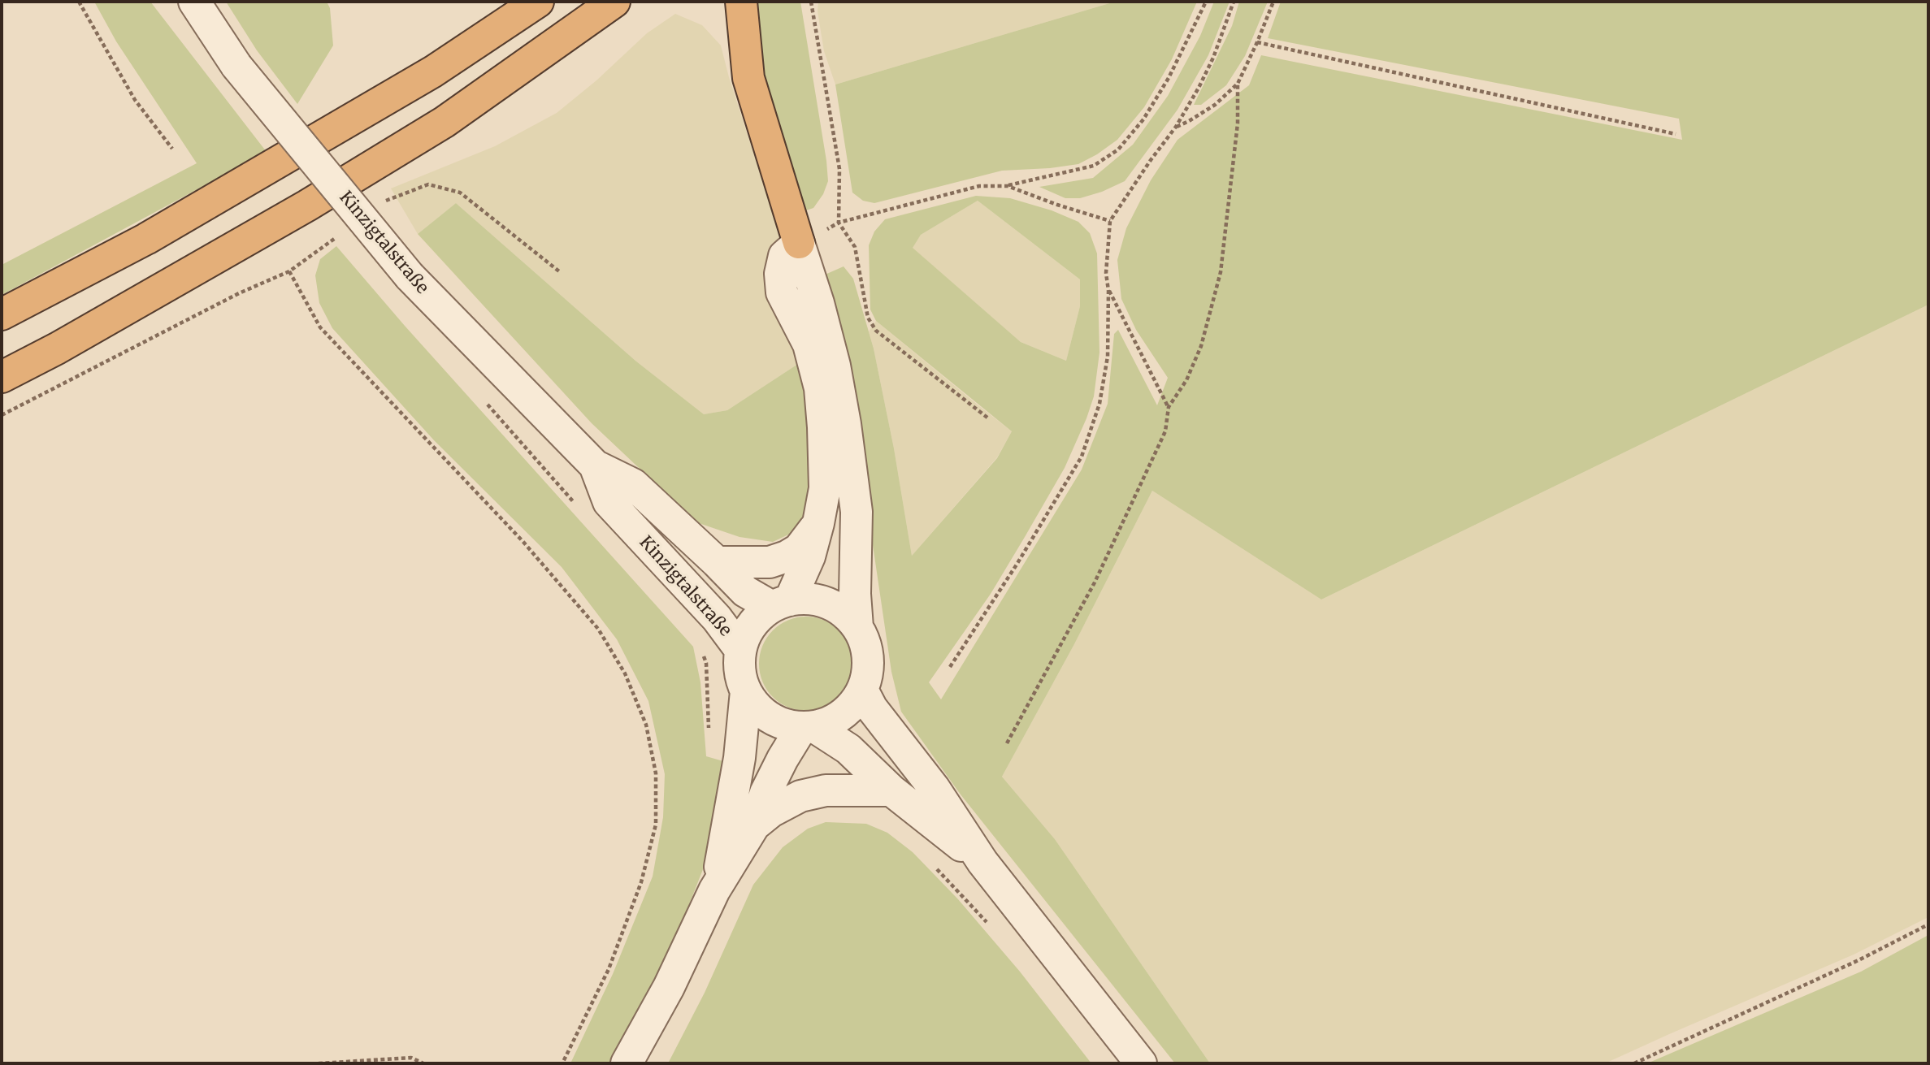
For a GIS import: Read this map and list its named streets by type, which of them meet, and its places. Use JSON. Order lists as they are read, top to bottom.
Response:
{
  "streets": {
    "street": ["Kinzigtalstraße"]
  }
}
